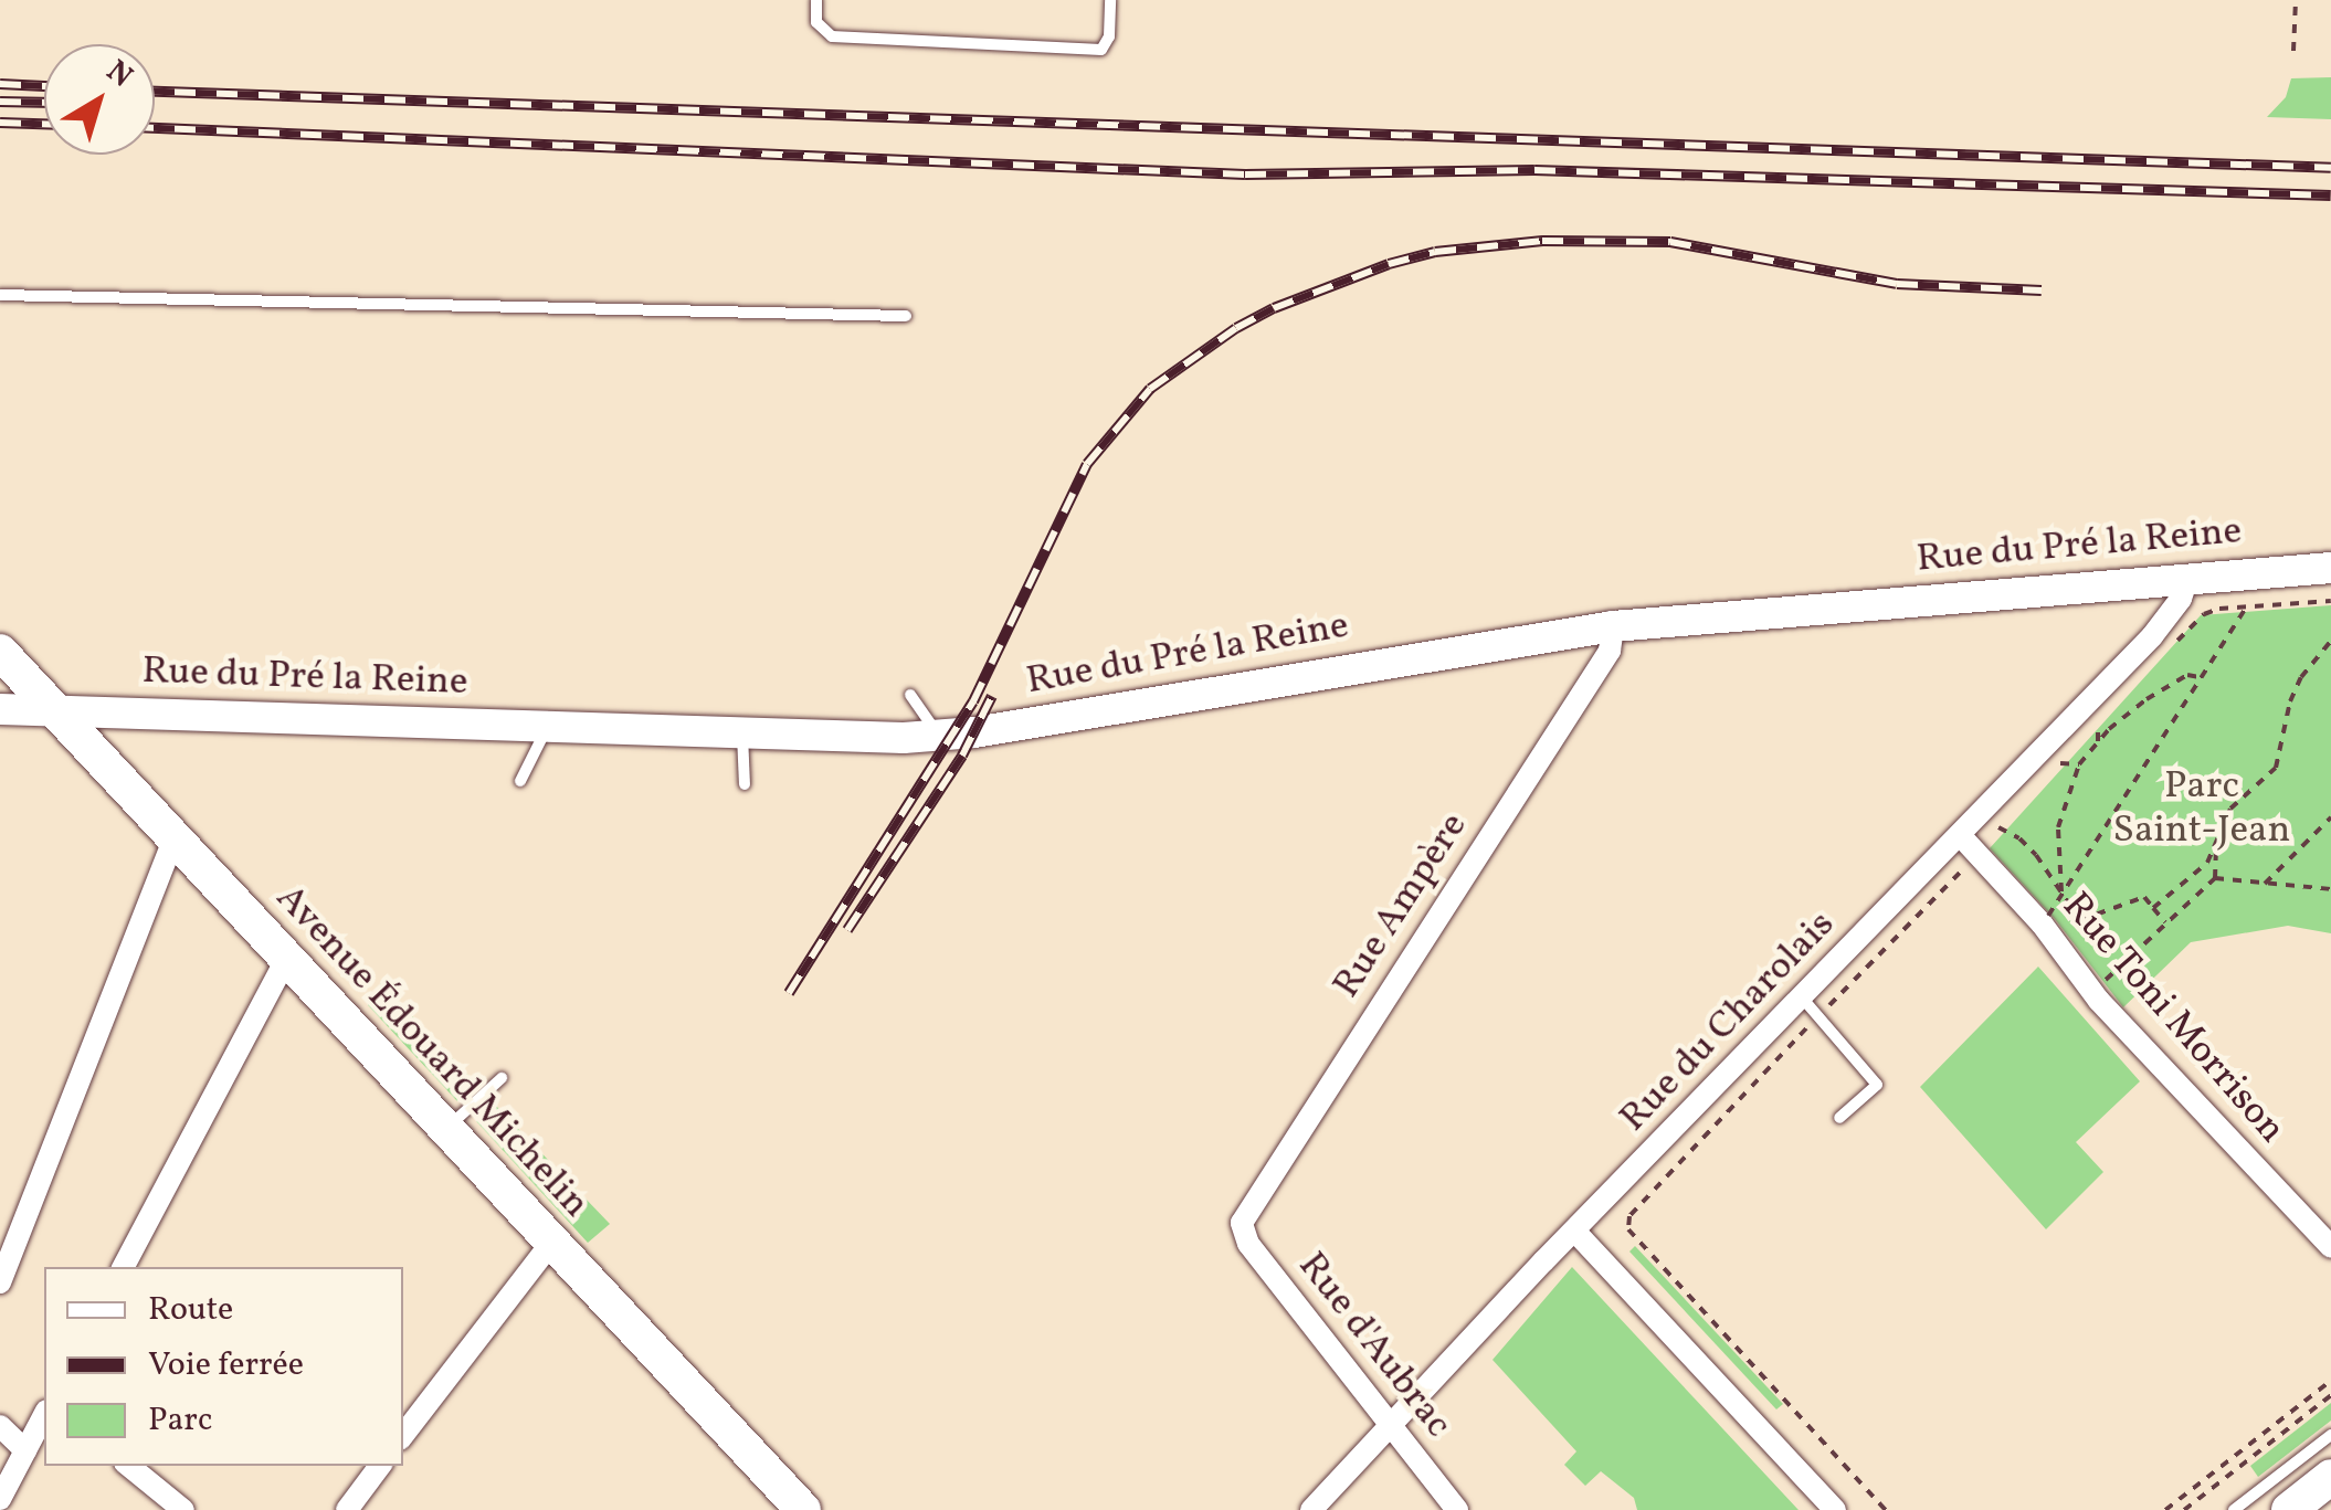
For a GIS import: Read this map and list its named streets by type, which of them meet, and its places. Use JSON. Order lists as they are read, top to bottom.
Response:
{
  "streets": {
    "main road": ["Rue du Pré la Reine", "Avenue Édouard Michelin"],
    "street": [
      "Rue Ampère",
      "Rue Toni Morrison",
      "Rue du Charolais",
      "Rue d'Aubrac"
    ]
  },
  "crossings": [
    ["Rue du Pré la Reine", "Rue Ampère"],
    ["Rue du Pré la Reine", "Rue du Charolais"],
    ["Rue du Pré la Reine", "Avenue Édouard Michelin"],
    ["Rue Ampère", "Rue d'Aubrac"],
    ["Rue Toni Morrison", "Rue du Charolais"],
    ["Rue du Charolais", "Rue d'Aubrac"]
  ],
  "parks": ["Parc Saint-Jean"],
  "legend": ["Route", "Voie ferrée", "Parc"],
  "north": "top right"
}
